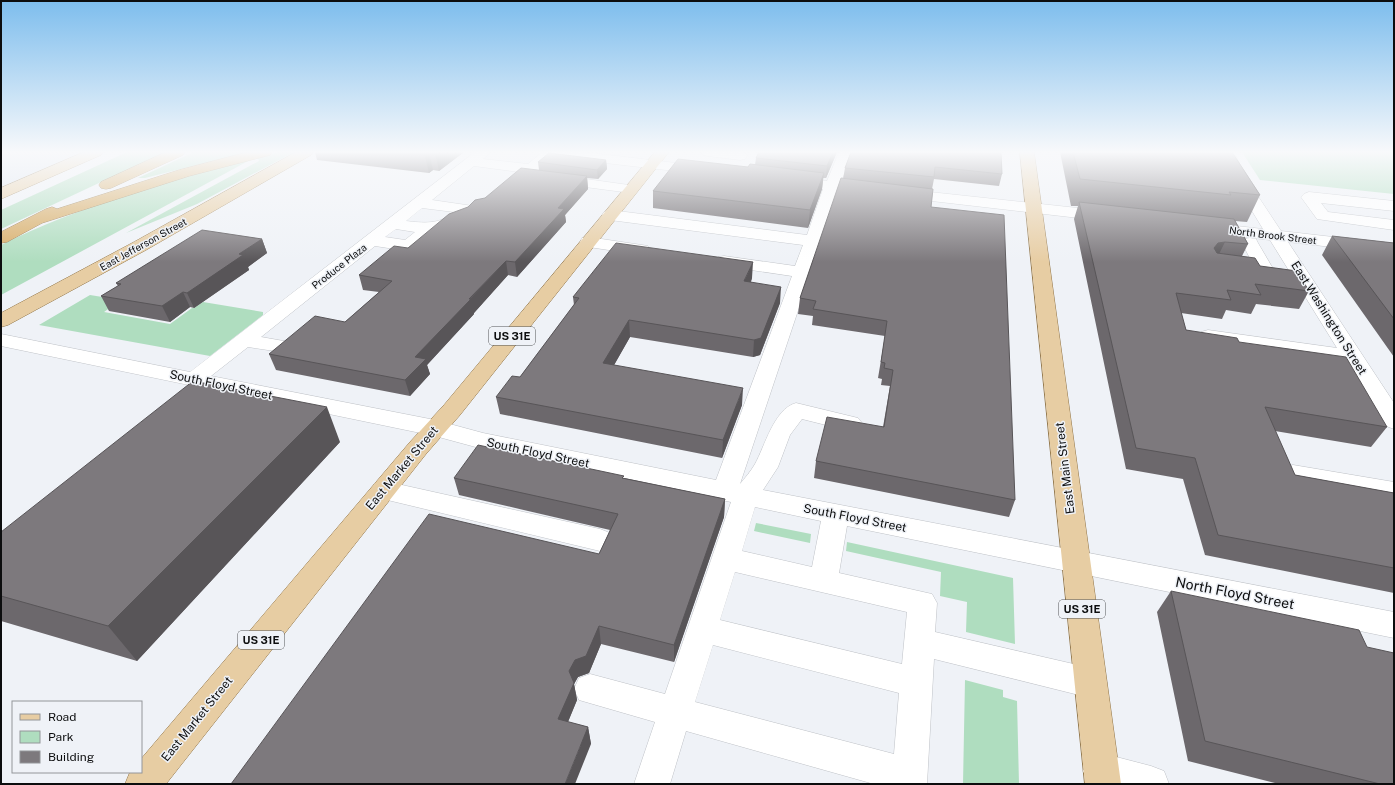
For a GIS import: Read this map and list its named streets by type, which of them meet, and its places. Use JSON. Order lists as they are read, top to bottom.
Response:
{
  "streets": {
    "main road": [
      "East Jefferson Street",
      "US 31E",
      "East Market Street",
      "East Main Street"
    ],
    "street": [
      "North Brook Street",
      "Produce Plaza",
      "East Washington Street",
      "South Floyd Street",
      "North Floyd Street"
    ]
  },
  "crossings": [
    ["North Brook Street", "East Washington Street"],
    ["Produce Plaza", "South Floyd Street"],
    ["South Floyd Street", "East Market Street"],
    ["South Floyd Street", "East Main Street"],
    ["South Floyd Street", "North Floyd Street"],
    ["East Main Street", "North Floyd Street"]
  ],
  "legend": ["Road", "Park", "Building"]
}
